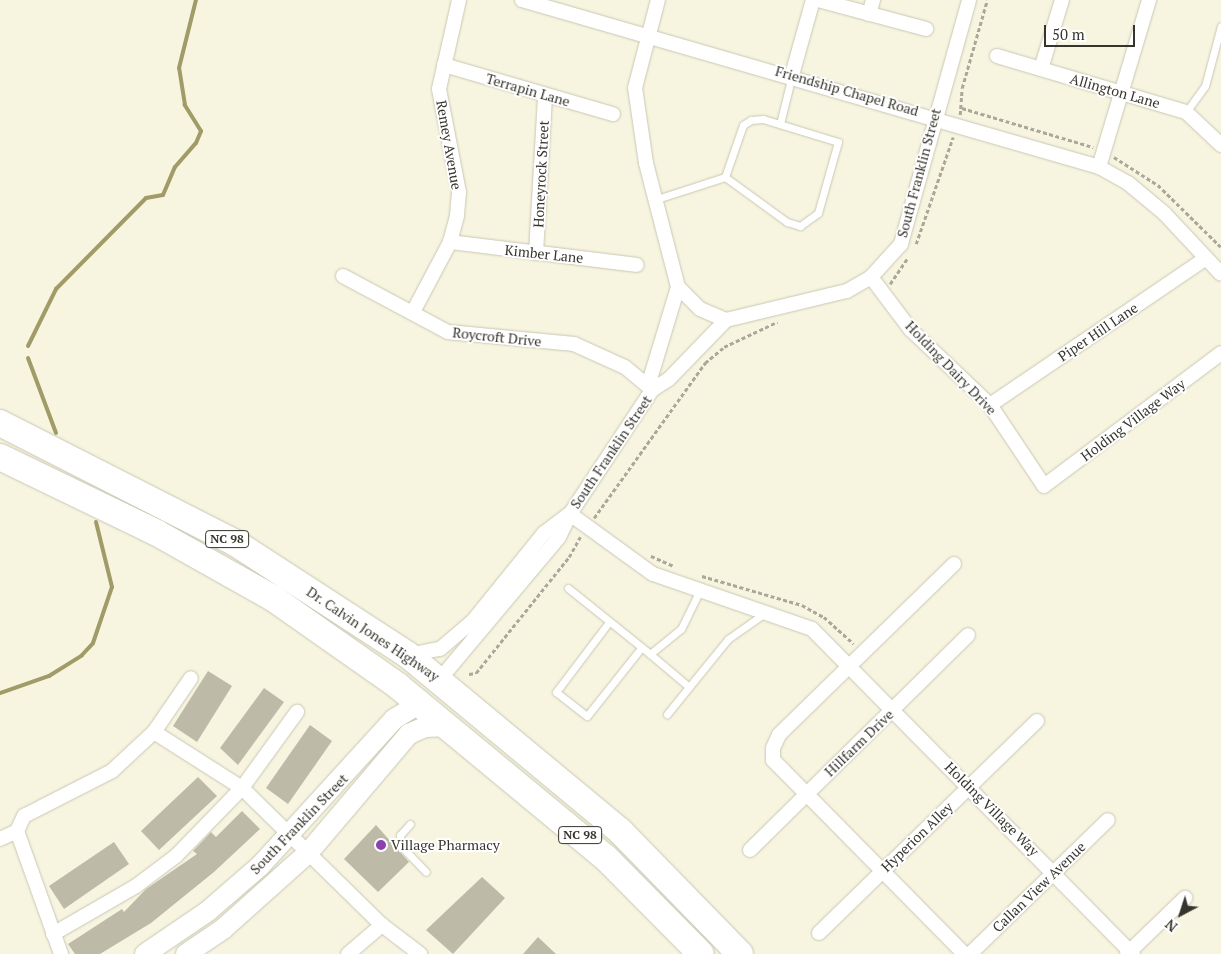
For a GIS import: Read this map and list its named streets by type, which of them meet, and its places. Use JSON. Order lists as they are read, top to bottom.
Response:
{
  "streets": {
    "highway": ["NC 98", "Dr. Calvin Jones Highway"],
    "street": [
      "Terrapin Lane",
      "Friendship Chapel Road",
      "Allington Lane",
      "Remey Avenue",
      "South Franklin Street",
      "Honeyrock Street",
      "Kimber Lane",
      "Piper Hill Lane",
      "Roycroft Drive",
      "Holding Dairy Drive",
      "Holding Village Way",
      "Hillfarm Drive",
      "Hyperion Alley",
      "Callan View Avenue"
    ]
  },
  "crossings": [
    ["Terrapin Lane", "Remey Avenue"],
    ["Terrapin Lane", "Honeyrock Street"],
    ["Friendship Chapel Road", "South Franklin Street"],
    ["Friendship Chapel Road", "Piper Hill Lane"],
    ["Remey Avenue", "Kimber Lane"],
    ["Remey Avenue", "Roycroft Drive"],
    ["South Franklin Street", "Roycroft Drive"],
    ["South Franklin Street", "Holding Dairy Drive"],
    ["South Franklin Street", "Holding Village Way"],
    ["South Franklin Street", "Dr. Calvin Jones Highway"],
    ["Honeyrock Street", "Kimber Lane"],
    ["Piper Hill Lane", "Holding Dairy Drive"],
    ["Holding Dairy Drive", "Holding Village Way"],
    ["Holding Village Way", "Hillfarm Drive"],
    ["Holding Village Way", "Hyperion Alley"],
    ["Holding Village Way", "Callan View Avenue"]
  ],
  "places": ["Village Pharmacy"],
  "scale_bar": "50 m",
  "north": "bottom left"
}
